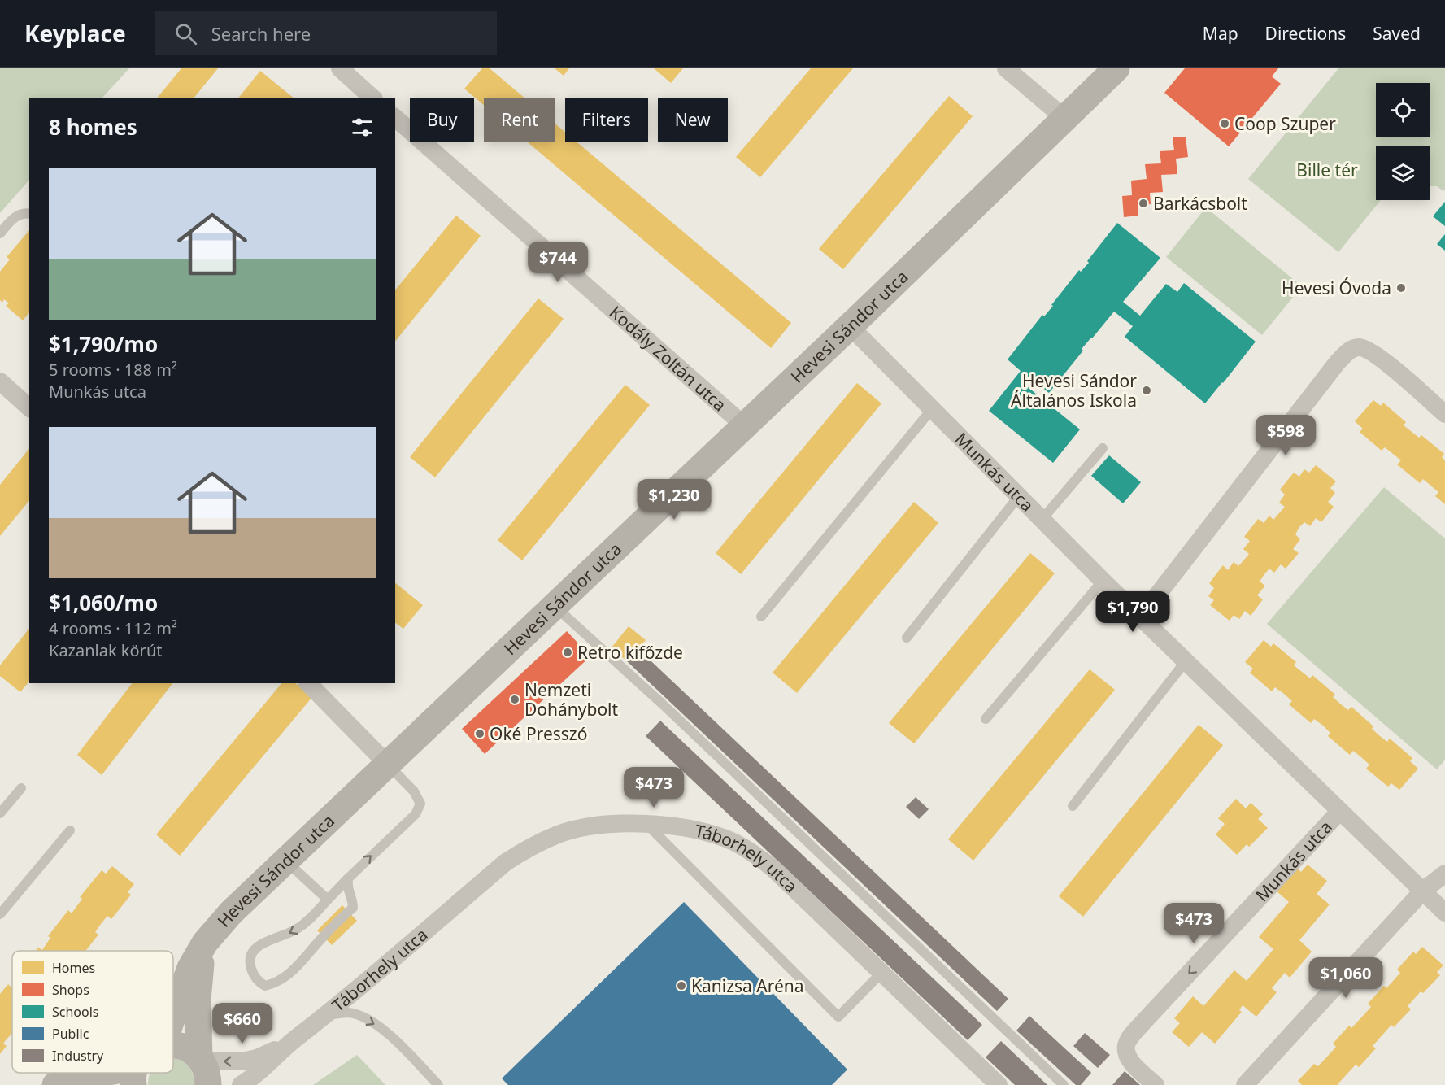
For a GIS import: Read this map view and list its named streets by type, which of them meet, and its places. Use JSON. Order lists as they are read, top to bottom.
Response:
{
  "streets": {
    "main road": ["Hevesi Sándor utca"],
    "street": ["Kodály Zoltán utca", "Munkás utca", "Táborhely utca"]
  },
  "crossings": [
    ["Hevesi Sándor utca", "Kodály Zoltán utca"],
    ["Hevesi Sándor utca", "Munkás utca"]
  ],
  "parks": ["Bille tér"],
  "places": [
    "Coop Szuper",
    "Barkácsbolt",
    "Hevesi Óvoda",
    "Hevesi Sándor Általános Iskola",
    "Retro kifőzde",
    "Nemzeti Dohánybolt",
    "Oké Presszó",
    "Kanizsa Aréna"
  ],
  "legend": [
    "Homes",
    "Shops",
    "Schools",
    "Public",
    "Industry"
  ],
  "page": {
    "header": "Keyplace",
    "search": "Search here",
    "nav": ["Map", "Directions", "Saved"],
    "chip": [
      "Buy",
      "Rent",
      "Filters",
      "New"
    ],
    "heading": "8 homes",
    "list": [
      {
        "name": "$1,790/mo",
        "note": "5 rooms · 188 m² · Munkás utca"
      },
      {
        "name": "$1,060/mo",
        "note": "4 rooms · 112 m² · Kazanlak körút"
      }
    ],
    "price": [
      "$744",
      "$598",
      "$1,230",
      "$1,790",
      "$473",
      "$473",
      "$1,060",
      "$660"
    ]
  }
}
